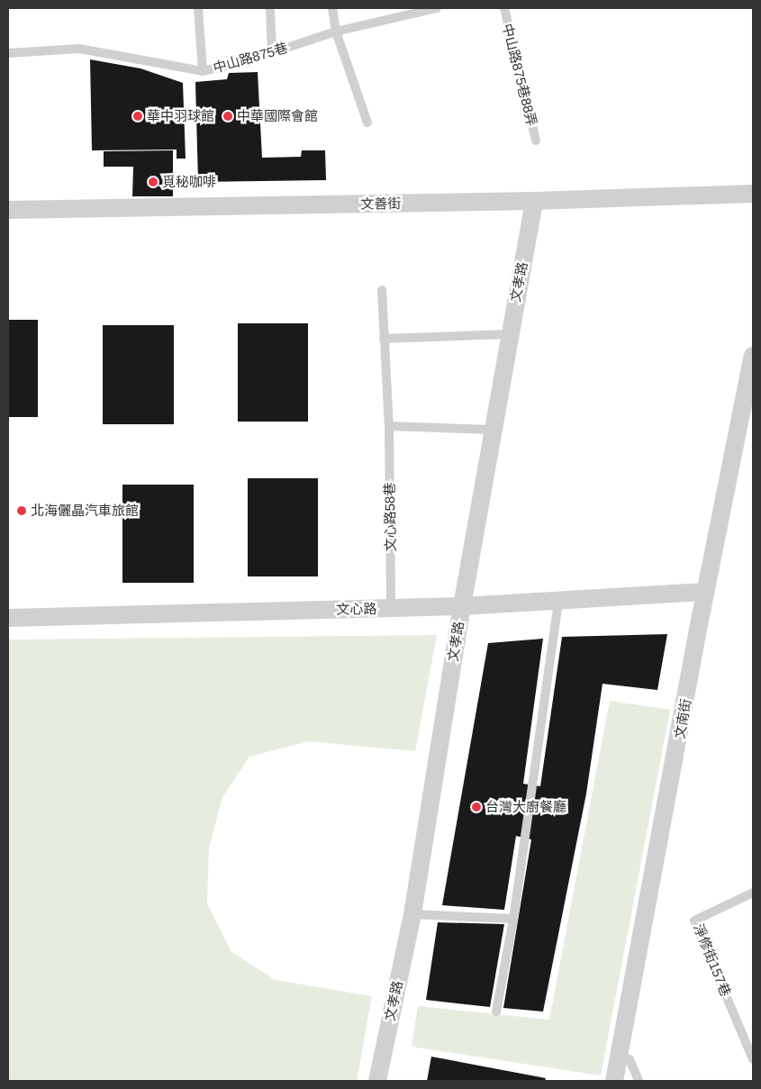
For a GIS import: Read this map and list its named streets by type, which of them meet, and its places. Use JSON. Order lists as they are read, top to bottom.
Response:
{
  "streets": {
    "street": [
      "文善街",
      "文孝路",
      "文心路",
      "文南街"
    ],
    "lane": [
      "中山路875巷",
      "中山路875巷88弄",
      "文心路58巷",
      "淨修街157巷"
    ]
  },
  "crossings": [
    ["文善街", "文孝路"],
    ["文孝路", "文心路"],
    ["文心路58巷", "文心路"],
    ["文心路", "文南街"]
  ],
  "places": [
    "華中羽球館",
    "中華國際會館",
    "覓秘咖啡",
    "北海儷晶汽車旅館",
    "台灣大廚餐廳"
  ]
}
